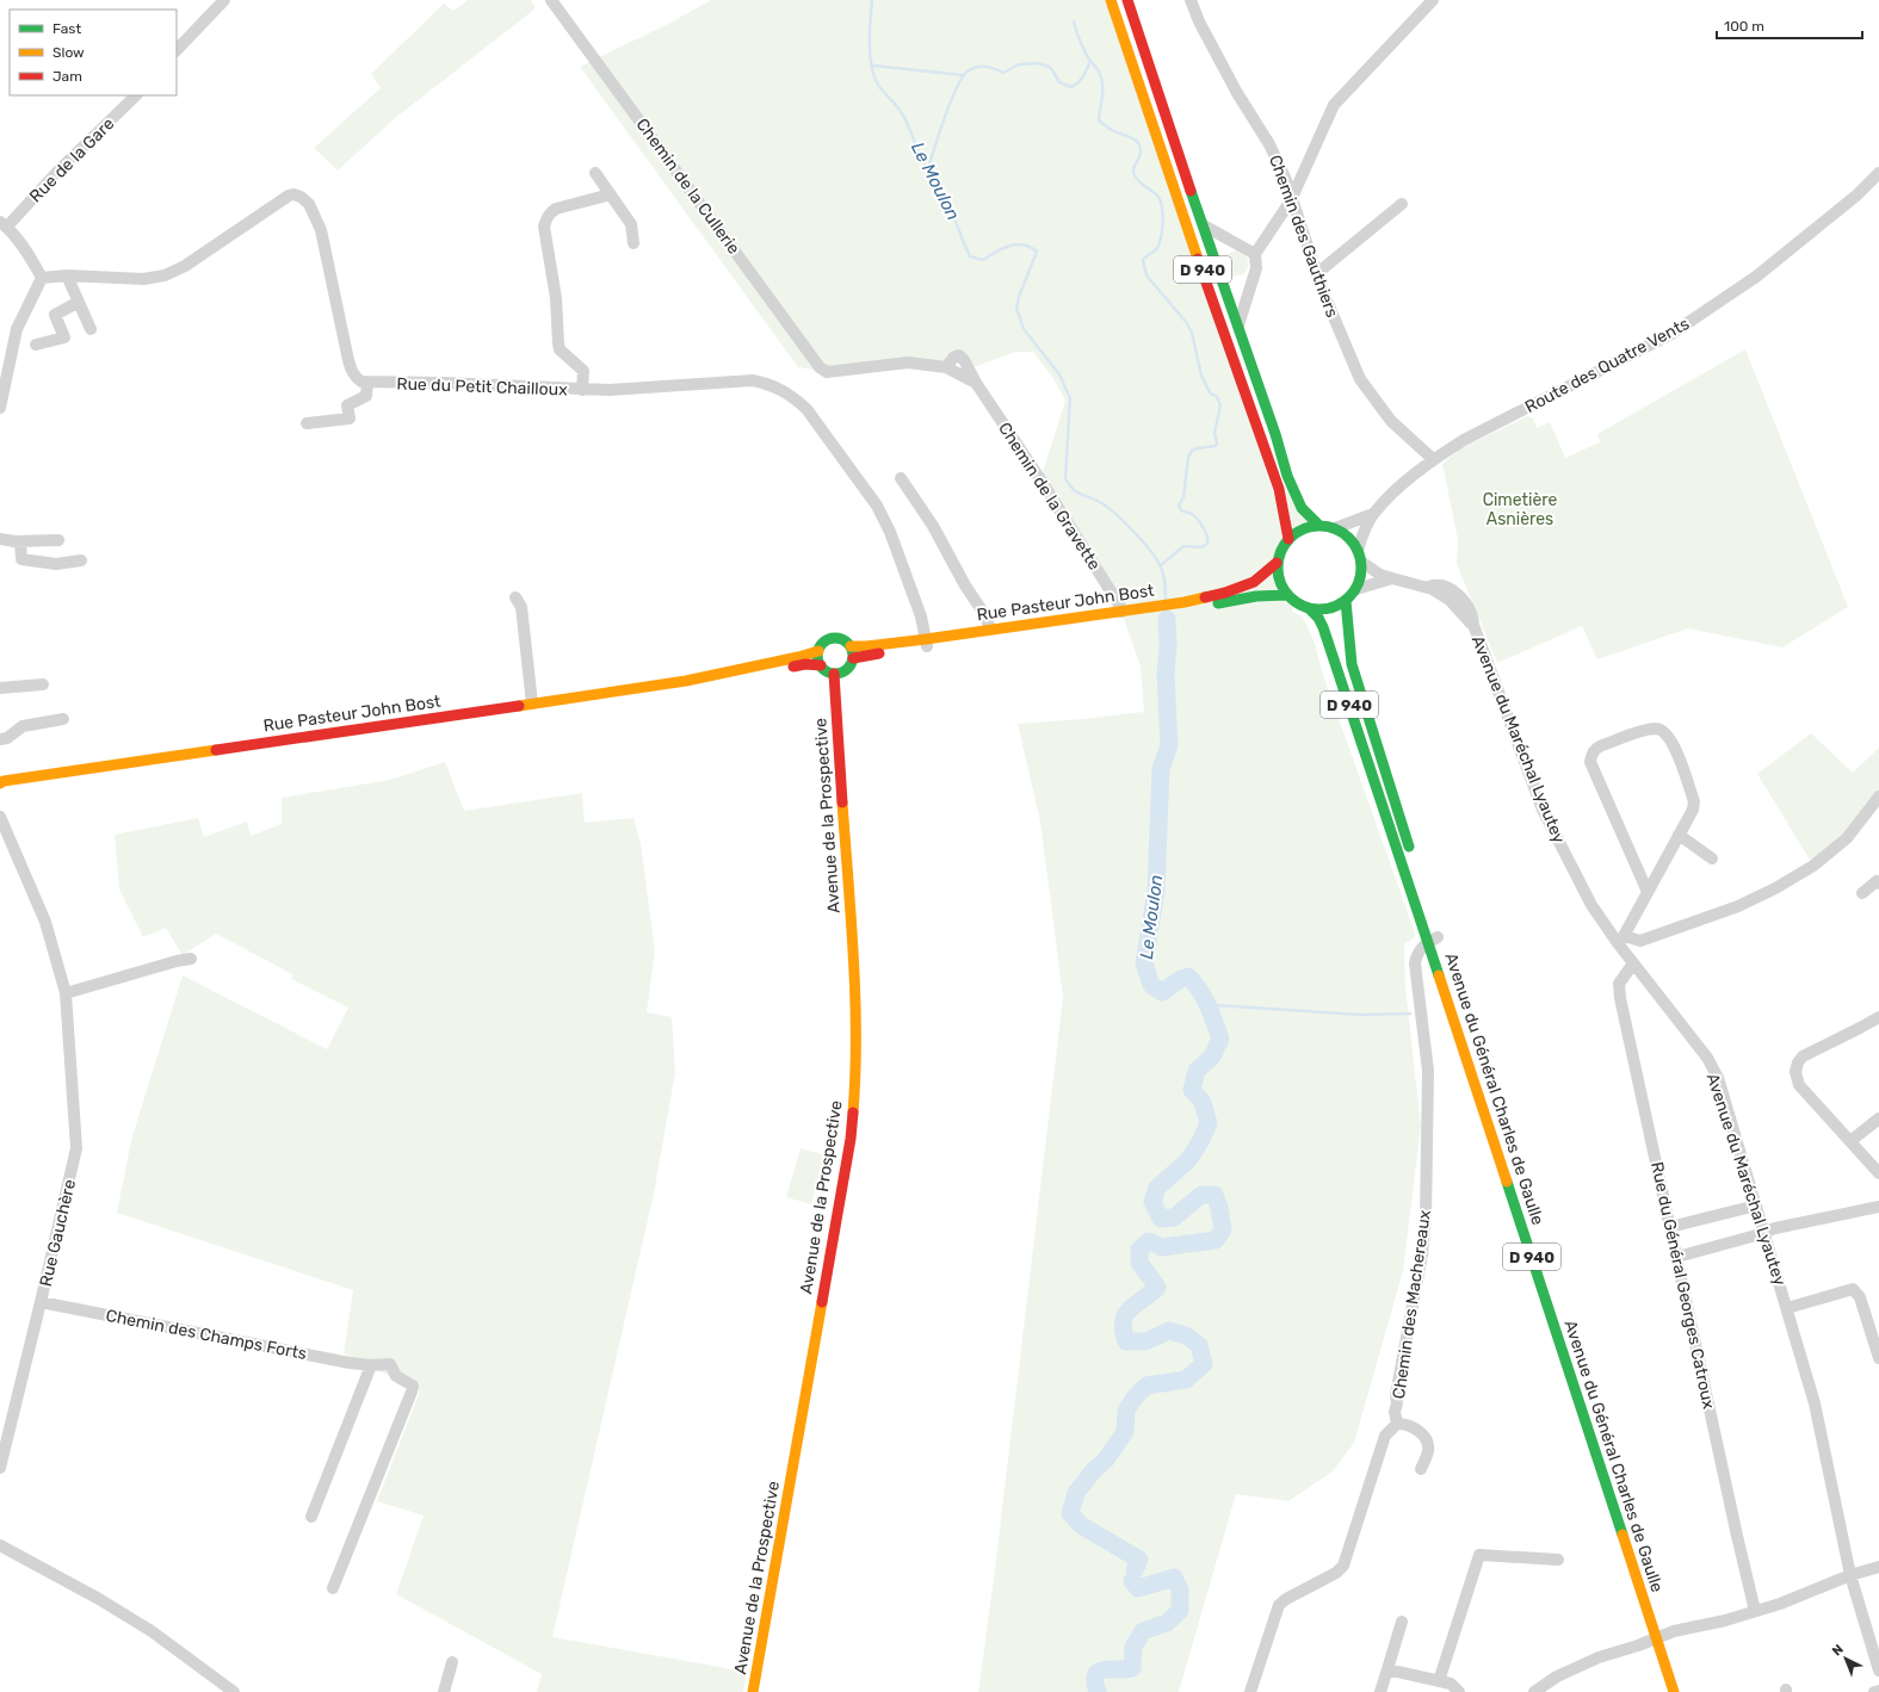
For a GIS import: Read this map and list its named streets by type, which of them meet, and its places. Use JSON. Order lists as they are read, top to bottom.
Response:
{
  "streets": {
    "main road": [
      "D 940",
      "Rue Pasteur John Bost",
      "Avenue de la Prospective",
      "Avenue du Général Charles de Gaulle"
    ],
    "street": [
      "Rue de la Gare",
      "Chemin de la Cullerie",
      "Chemin des Gauthiers",
      "Route des Quatre Vents",
      "Rue du Petit Chailloux",
      "Chemin de la Gravette",
      "Avenue du Maréchal Lyautey",
      "Rue Gauchère",
      "Rue du Général Georges Catroux",
      "Chemin des Machereaux",
      "Chemin des Champs Forts"
    ]
  },
  "crossings": [
    ["Chemin de la Cullerie", "Chemin de la Gravette"],
    ["Chemin des Gauthiers", "Route des Quatre Vents"],
    ["D 940", "Rue Pasteur John Bost"],
    ["D 940", "Avenue du Maréchal Lyautey"],
    ["D 940", "Avenue du Général Charles de Gaulle"],
    ["Rue du Petit Chailloux", "Rue Pasteur John Bost"],
    ["Chemin de la Gravette", "Rue Pasteur John Bost"],
    ["Rue Pasteur John Bost", "Avenue du Maréchal Lyautey"],
    ["Rue Pasteur John Bost", "Avenue de la Prospective"],
    ["Rue Pasteur John Bost", "Avenue du Général Charles de Gaulle"],
    ["Avenue du Maréchal Lyautey", "Avenue du Général Charles de Gaulle"],
    ["Avenue du Maréchal Lyautey", "Rue du Général Georges Catroux"],
    ["Avenue du Général Charles de Gaulle", "Chemin des Machereaux"],
    ["Rue Gauchère", "Chemin des Champs Forts"]
  ],
  "water": ["Le Moulon"],
  "parks": ["Cimetière Asnières"],
  "legend": ["Fast", "Slow", "Jam"],
  "scale_bar": "100 m",
  "north": "top left"
}
